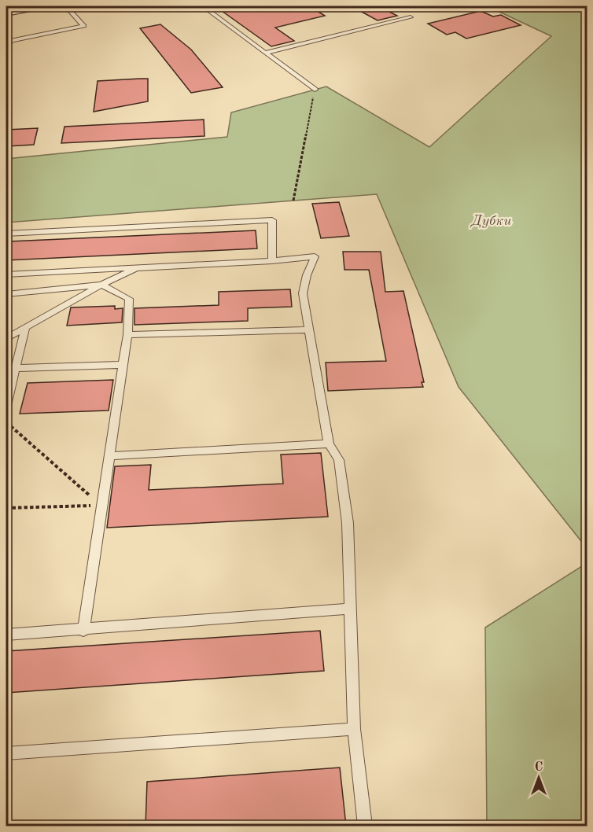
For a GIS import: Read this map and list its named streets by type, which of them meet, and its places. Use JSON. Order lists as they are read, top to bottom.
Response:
{
  "parks": ["Дубки"],
  "north": "top"
}
